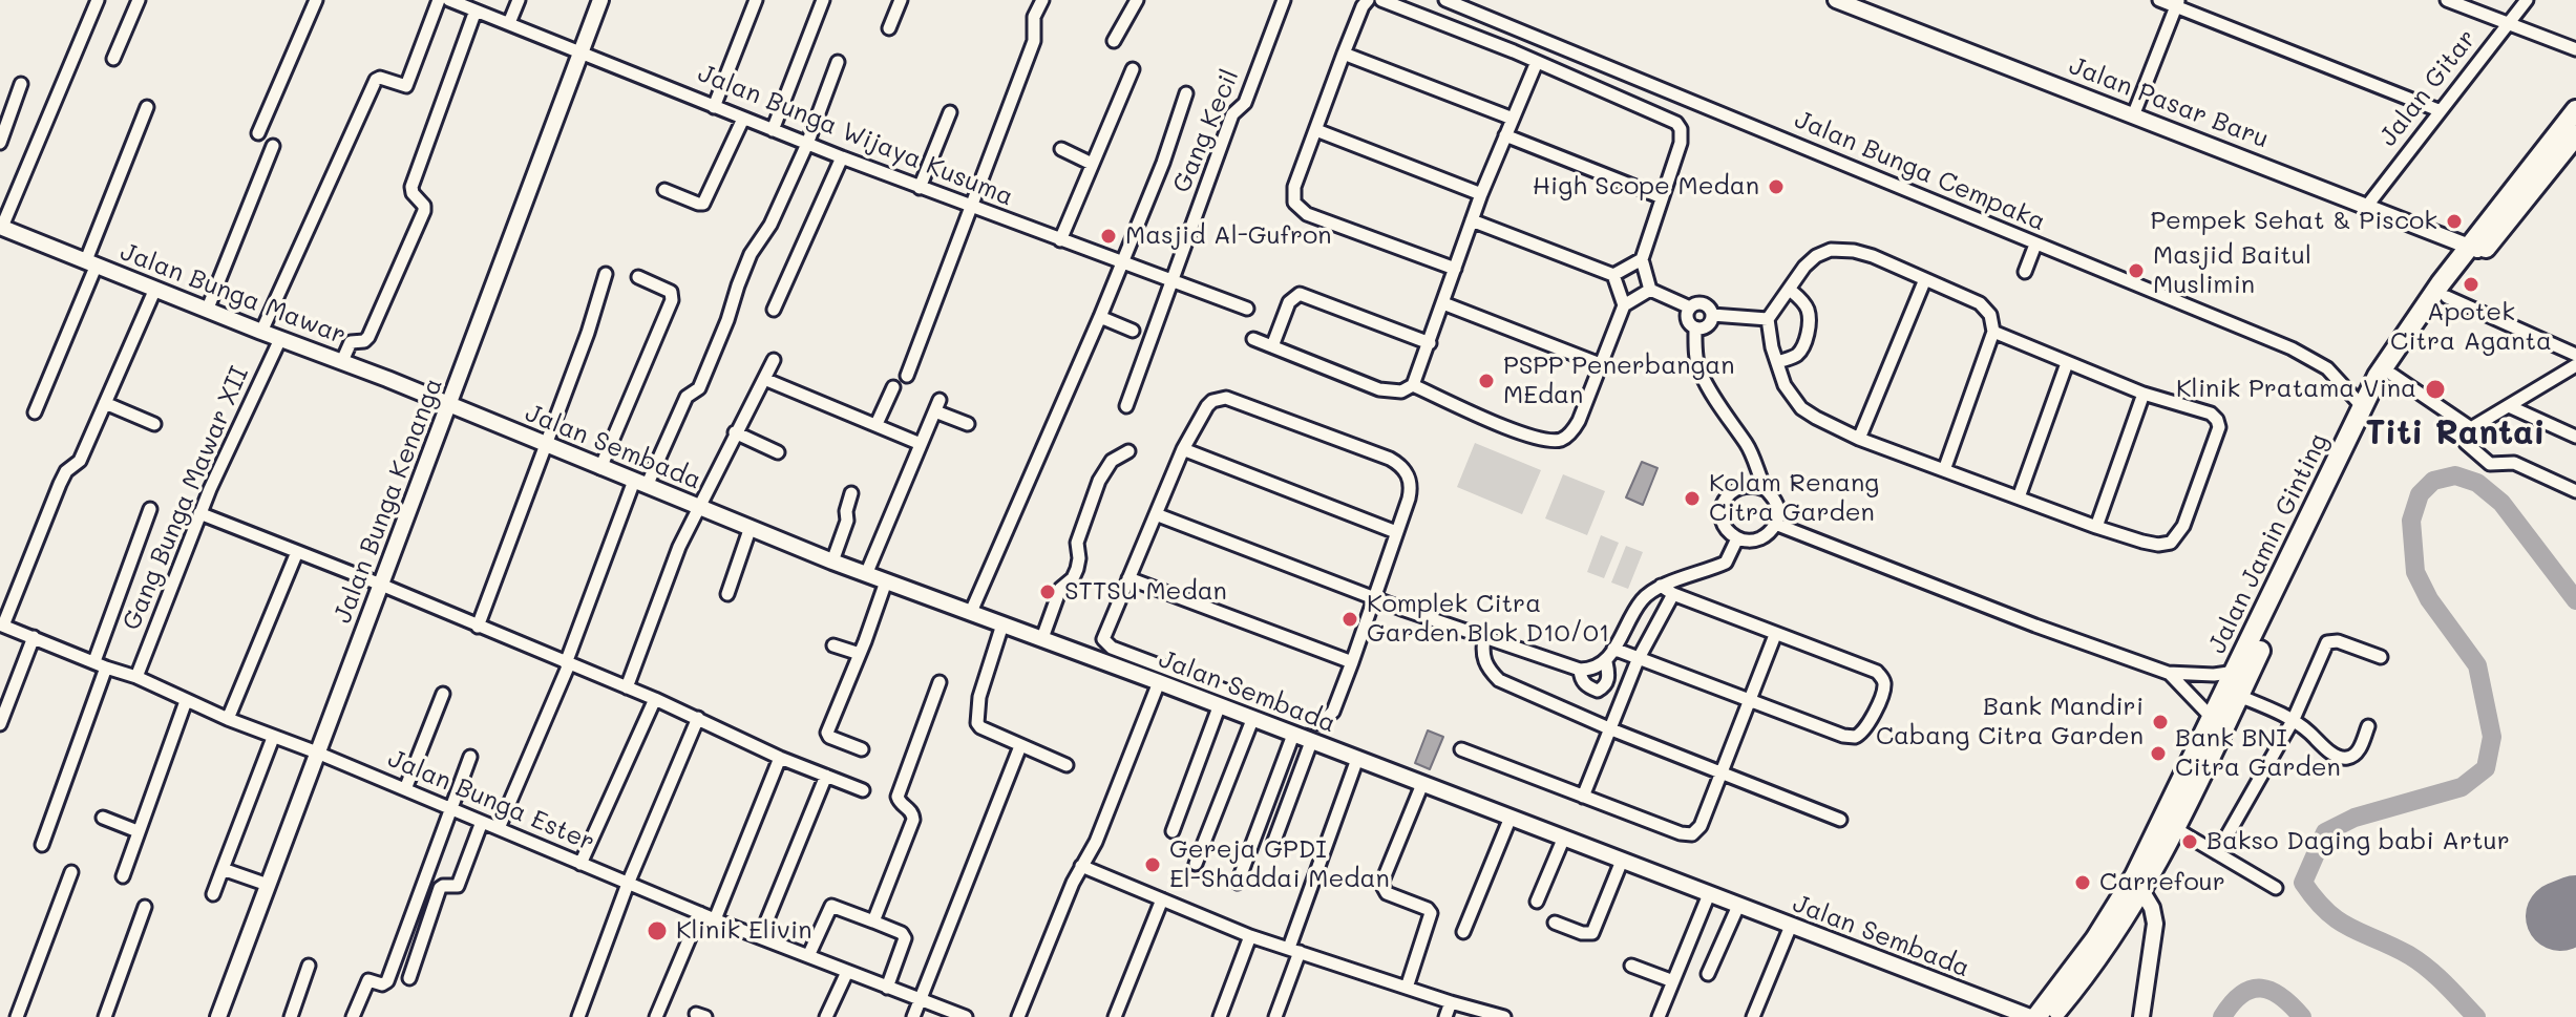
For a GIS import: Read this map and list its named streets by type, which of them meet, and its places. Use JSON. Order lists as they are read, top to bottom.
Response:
{
  "streets": {
    "main road": ["Jalan Jamin Ginting"],
    "street": [
      "Jalan Gitar",
      "Jalan Pasar Baru",
      "Gang Kecil",
      "Jalan Bunga Wijaya Kusuma",
      "Jalan Bunga Cempaka",
      "Jalan Bunga Mawar",
      "Jalan Sembada",
      "Gang Bunga Mawar XII",
      "Jalan Bunga Kenanga",
      "Jalan Bunga Ester"
    ]
  },
  "crossings": [
    ["Jalan Gitar", "Jalan Pasar Baru"],
    ["Jalan Pasar Baru", "Jalan Jamin Ginting"],
    ["Gang Kecil", "Jalan Bunga Wijaya Kusuma"],
    ["Jalan Bunga Wijaya Kusuma", "Jalan Bunga Kenanga"],
    ["Jalan Bunga Cempaka", "Jalan Jamin Ginting"],
    ["Jalan Bunga Mawar", "Jalan Sembada"],
    ["Jalan Bunga Mawar", "Gang Bunga Mawar XII"],
    ["Jalan Bunga Mawar", "Jalan Bunga Kenanga"],
    ["Jalan Sembada", "Jalan Bunga Kenanga"],
    ["Gang Bunga Mawar XII", "Jalan Bunga Ester"],
    ["Jalan Bunga Kenanga", "Jalan Bunga Ester"]
  ],
  "districts": ["Titi Rantai"],
  "places": [
    "High Scope Medan",
    "Pempek Sehat & Piscok",
    "Masjid Al-Gufron",
    "Masjid Baitul Muslimin",
    "Apotek Citra Aganta",
    "PSPP Penerbangan MEdan",
    "Klinik Pratama Vina",
    "Kolam Renang Citra Garden",
    "STTSU Medan",
    "Komplek Citra Garden Blok D10/01",
    "Bank Mandiri Cabang Citra Garden",
    "Bank BNI Citra Garden",
    "Bakso Daging babi Artur",
    "Gereja GPDI El-Shaddai Medan",
    "Carrefour",
    "Klinik Elivin"
  ]
}
